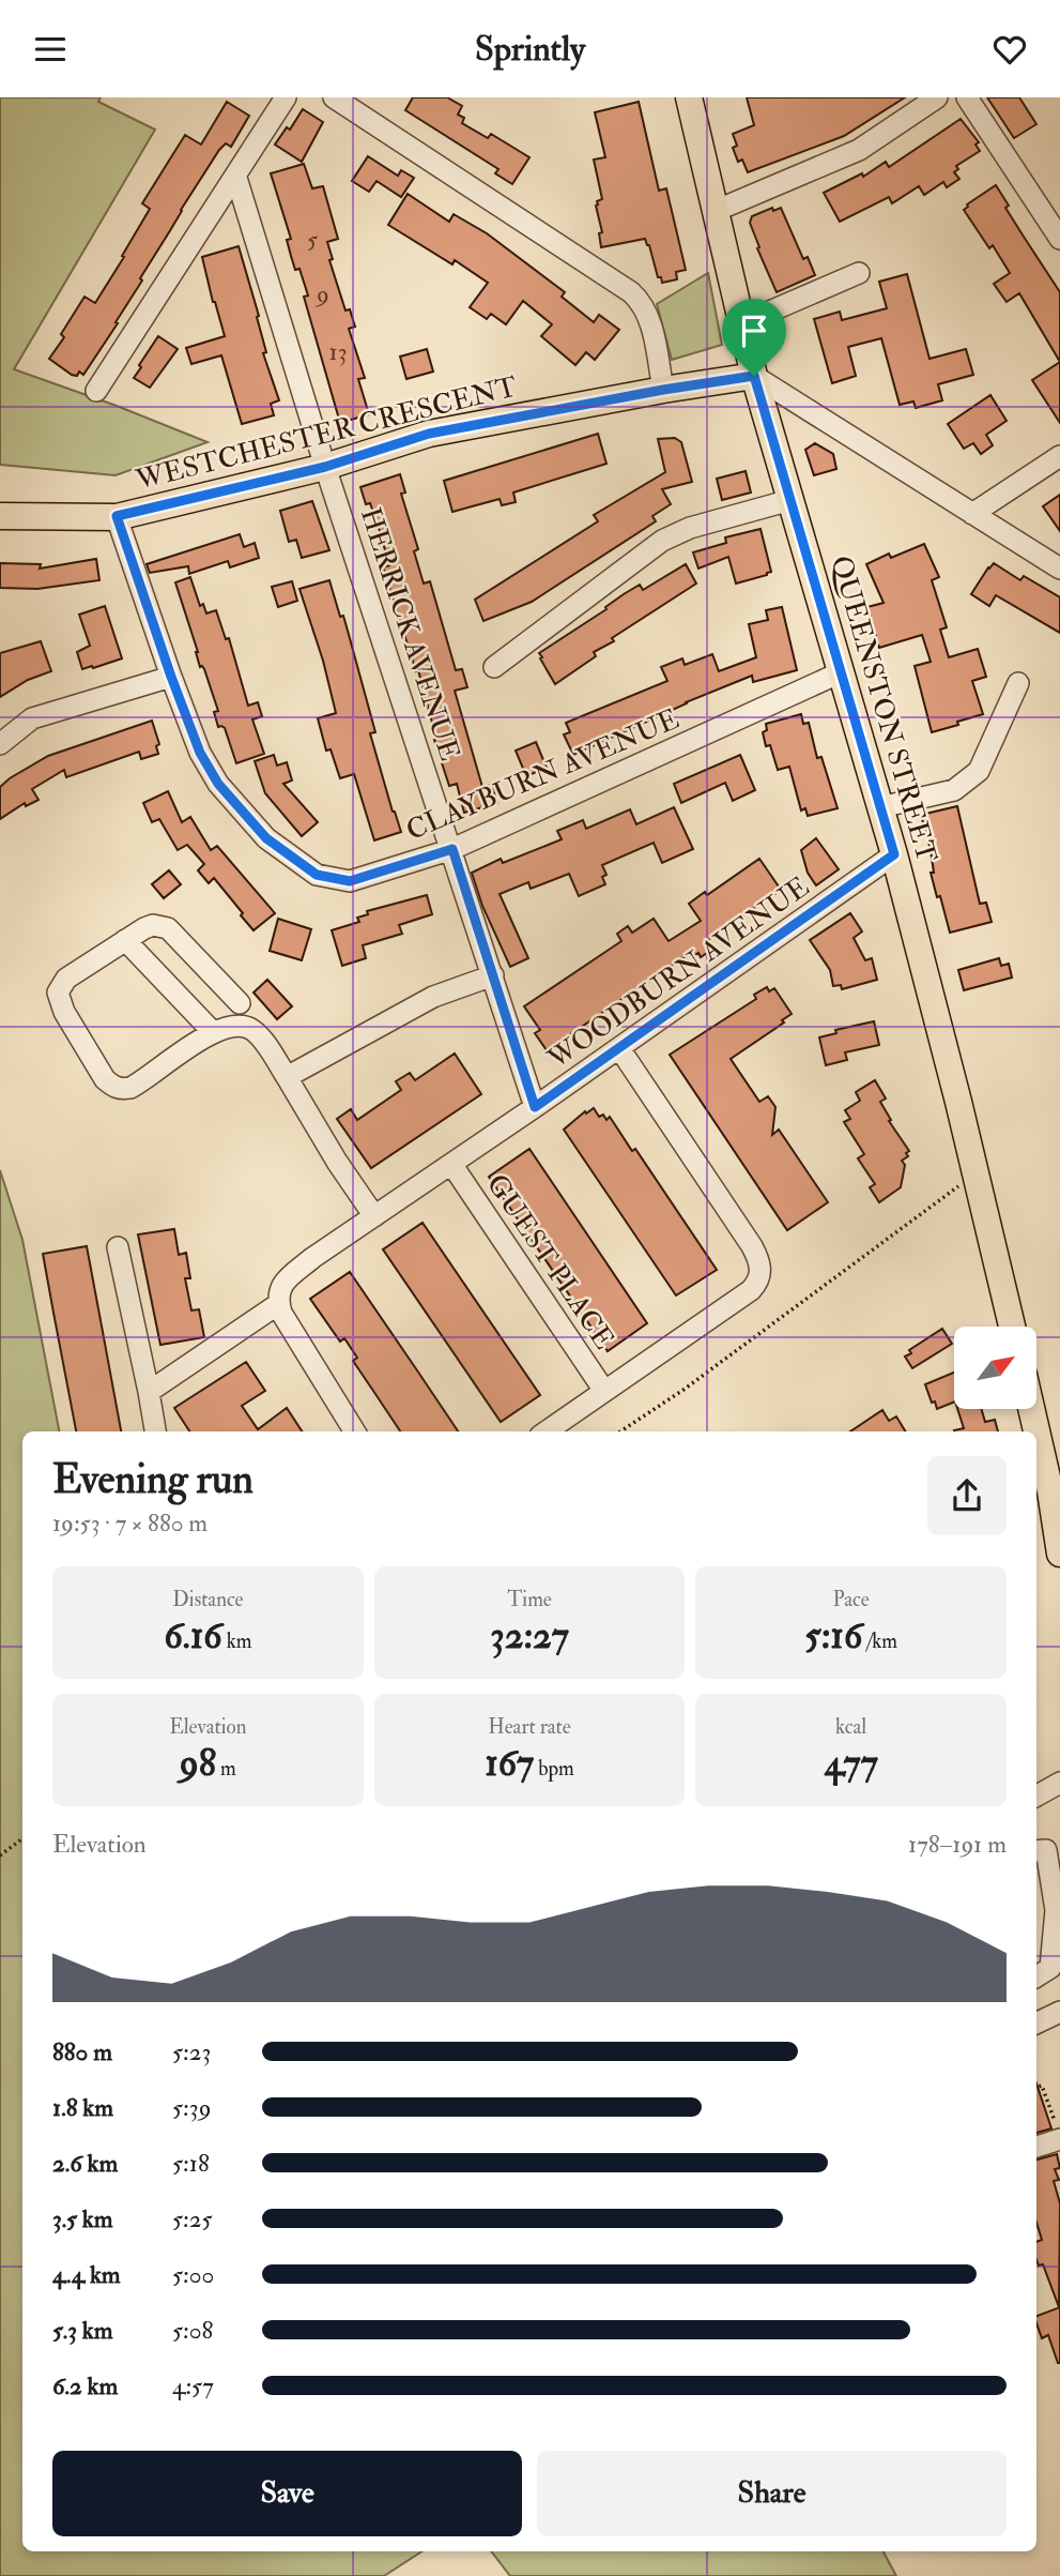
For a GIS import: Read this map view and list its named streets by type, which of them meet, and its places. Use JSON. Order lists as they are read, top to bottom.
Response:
{
  "streets": {
    "main road": ["WESTCHESTER CRESCENT", "QUEENSTON STREET"],
    "street": [
      "HERRICK AVENUE",
      "CLAYBURN AVENUE",
      "WOODBURN AVENUE",
      "GUEST PLACE"
    ]
  },
  "crossings": [
    ["WESTCHESTER CRESCENT", "HERRICK AVENUE"],
    ["WESTCHESTER CRESCENT", "QUEENSTON STREET"],
    ["WESTCHESTER CRESCENT", "CLAYBURN AVENUE"],
    ["HERRICK AVENUE", "CLAYBURN AVENUE"],
    ["HERRICK AVENUE", "WOODBURN AVENUE"],
    ["QUEENSTON STREET", "CLAYBURN AVENUE"],
    ["QUEENSTON STREET", "WOODBURN AVENUE"],
    ["WOODBURN AVENUE", "GUEST PLACE"]
  ],
  "house_numbers": ["5", "9", "13"],
  "north": "top right",
  "page": {
    "header": "Sprintly",
    "heading": ["Evening run", "19:53 · 7 × 880 m"],
    "stats": [
      ["Distance", "6.16 km"],
      ["Time", "32:27"],
      ["Pace", "5:16 /km"],
      ["Elevation", "98 m"],
      ["Heart rate", "167 bpm"],
      ["kcal", "477"]
    ],
    "chart": ["Elevation", "178–191 m"],
    "list": [
      {
        "name": "880 m",
        "note": "5:23"
      },
      {
        "name": "1.8 km",
        "note": "5:39"
      },
      {
        "name": "2.6 km",
        "note": "5:18"
      },
      {
        "name": "3.5 km",
        "note": "5:25"
      },
      {
        "name": "4.4 km",
        "note": "5:00"
      },
      {
        "name": "5.3 km",
        "note": "5:08"
      },
      {
        "name": "6.2 km",
        "note": "4:57"
      }
    ],
    "buttons": ["Save", "Share"]
  }
}
